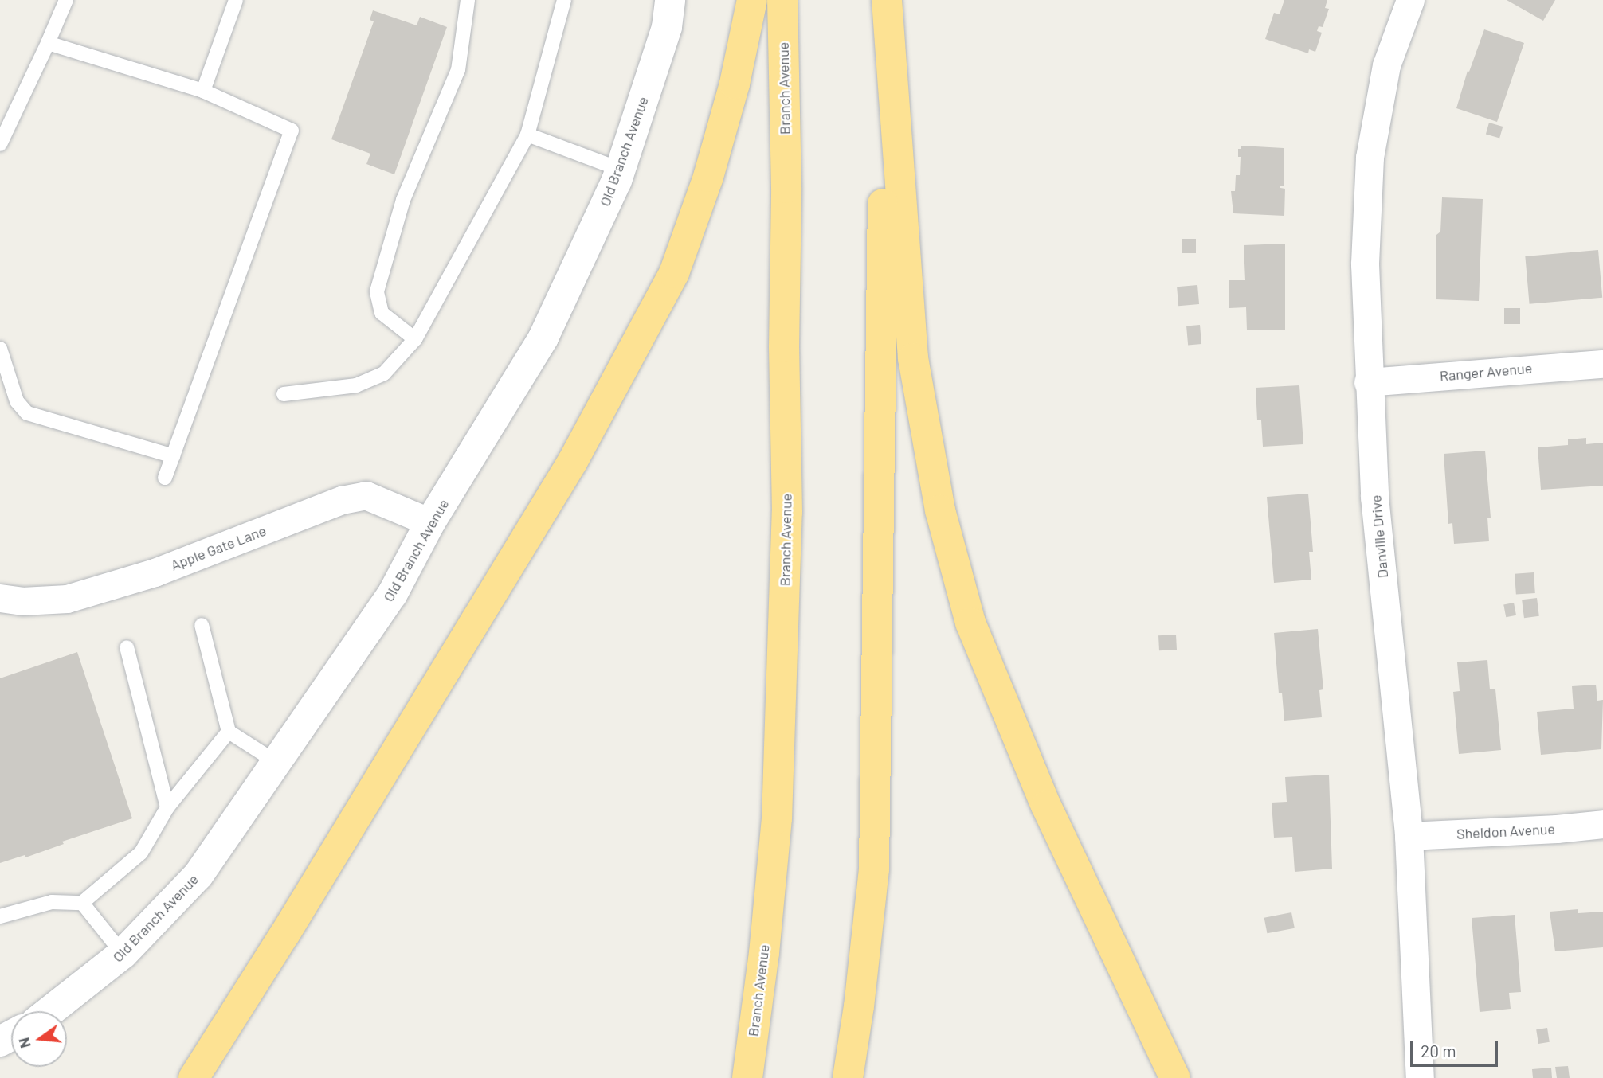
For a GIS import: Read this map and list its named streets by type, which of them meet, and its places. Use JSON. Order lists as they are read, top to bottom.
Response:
{
  "streets": {
    "highway": ["Branch Avenue"],
    "street": [
      "Old Branch Avenue",
      "Ranger Avenue",
      "Danville Drive",
      "Apple Gate Lane",
      "Sheldon Avenue"
    ]
  },
  "crossings": [
    ["Old Branch Avenue", "Apple Gate Lane"],
    ["Ranger Avenue", "Danville Drive"],
    ["Danville Drive", "Sheldon Avenue"]
  ],
  "scale_bar": "20 m",
  "north": "left"
}
